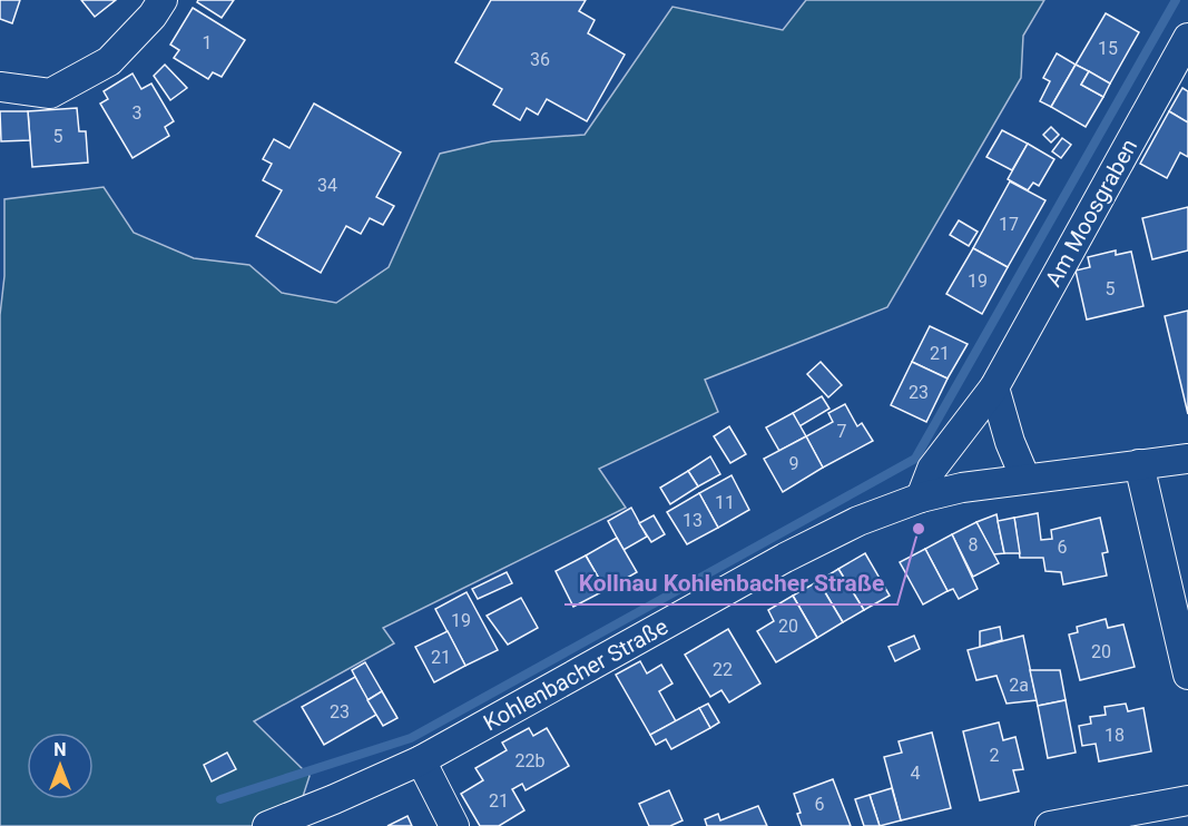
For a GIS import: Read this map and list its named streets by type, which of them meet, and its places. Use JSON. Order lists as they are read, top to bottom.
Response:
{
  "streets": {
    "street": ["Am Moosgraben", "Kohlenbacher Straße"]
  },
  "crossings": [
    ["Am Moosgraben", "Kohlenbacher Straße"]
  ],
  "places": ["Kollnau Kohlenbacher Straße"],
  "house_numbers": [
    "1",
    "15",
    "36",
    "3",
    "5",
    "34",
    "17",
    "19",
    "5",
    "21",
    "23",
    "7",
    "9",
    "11",
    "13",
    "8",
    "6",
    "19",
    "20",
    "20",
    "21",
    "22",
    "2a",
    "23",
    "18",
    "2",
    "22b",
    "4",
    "21",
    "6"
  ],
  "north": "top"
}
